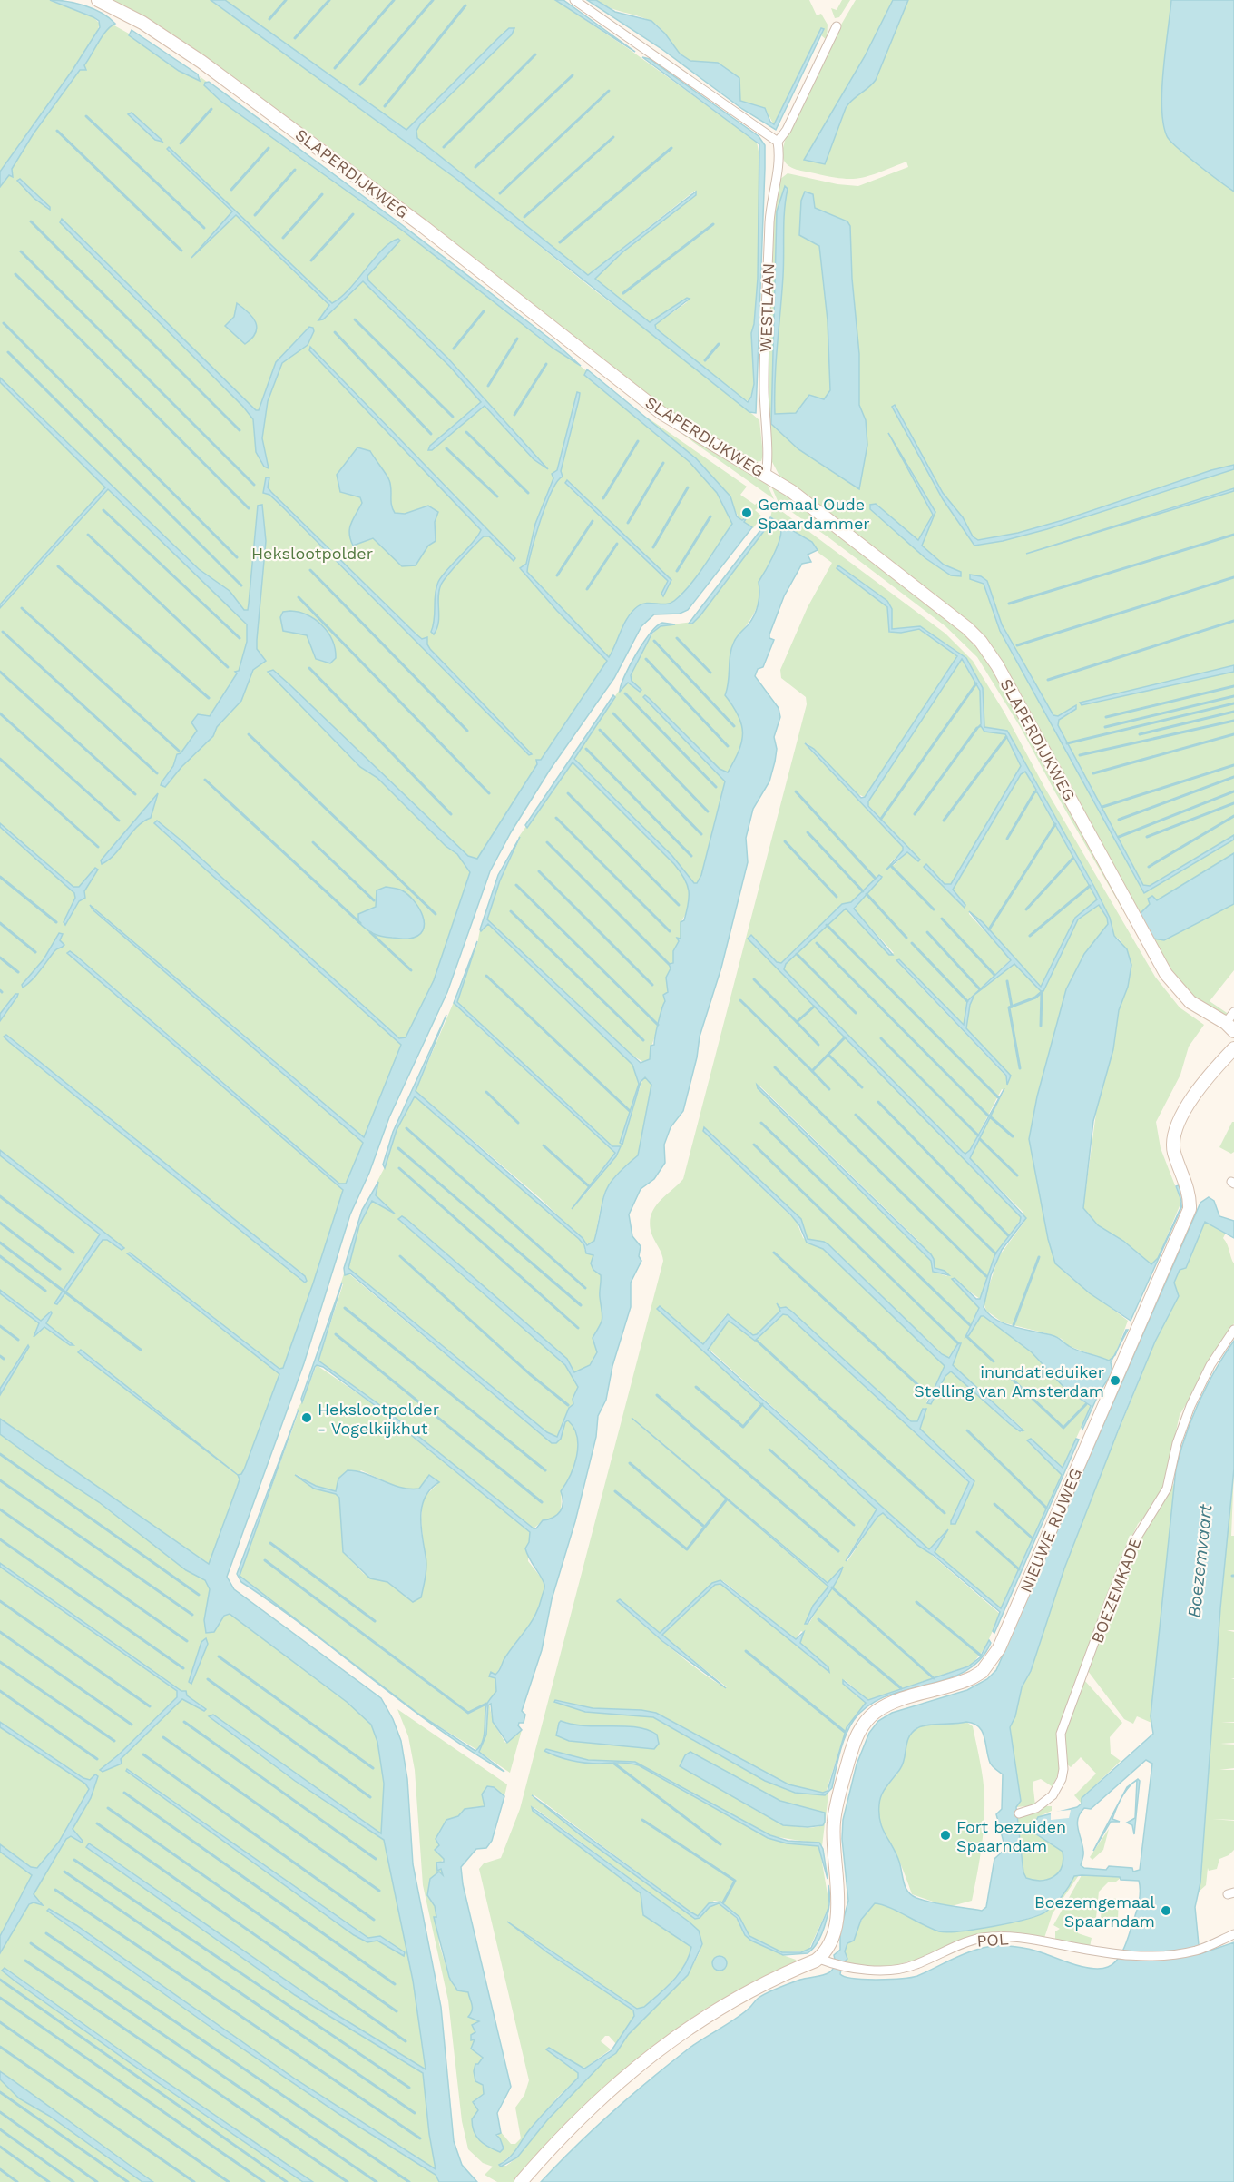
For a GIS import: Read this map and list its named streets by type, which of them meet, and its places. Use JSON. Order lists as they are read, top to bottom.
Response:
{
  "streets": {
    "street": [
      "SLAPERDIJKWEG",
      "WESTLAAN",
      "NIEUWE RIJWEG",
      "BOEZEMKADE",
      "POL"
    ]
  },
  "crossings": [
    ["SLAPERDIJKWEG", "WESTLAAN"],
    ["NIEUWE RIJWEG", "POL"]
  ],
  "water": ["Boezemvaart"],
  "parks": ["Hekslootpolder"],
  "places": [
    "Gemaal Oude Spaardammer",
    "inundatieduiker Stelling van Amsterdam",
    "Hekslootpolder - Vogelkijkhut",
    "Fort bezuiden Spaarndam",
    "Boezemgemaal Spaarndam"
  ]
}
